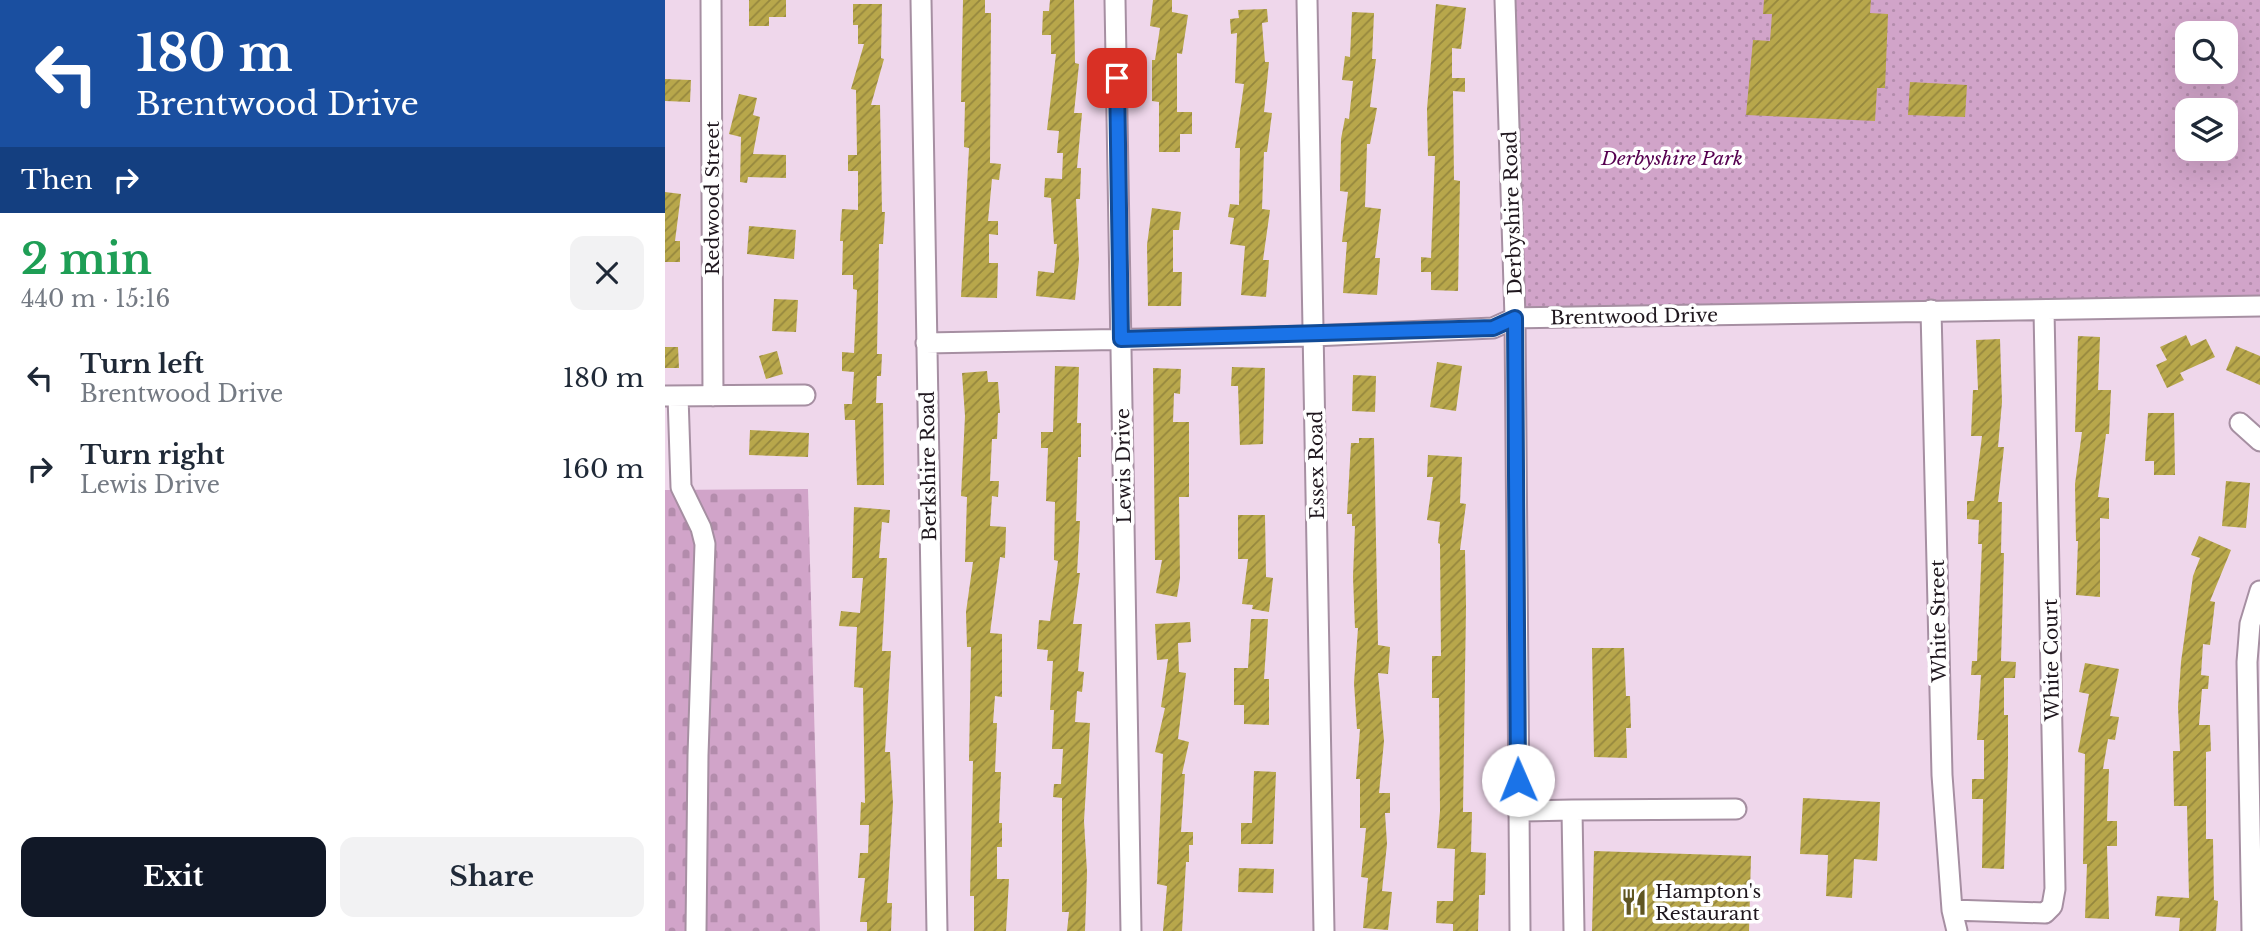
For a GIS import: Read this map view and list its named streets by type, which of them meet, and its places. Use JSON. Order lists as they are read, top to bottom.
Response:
{
  "streets": {
    "street": [
      "Redwood Street",
      "Derbyshire Road",
      "Brentwood Drive",
      "Essex Road",
      "Berkshire Road",
      "Lewis Drive",
      "White Street",
      "White Court"
    ]
  },
  "crossings": [
    ["Derbyshire Road", "Brentwood Drive"],
    ["Brentwood Drive", "Essex Road"],
    ["Brentwood Drive", "Berkshire Road"],
    ["Brentwood Drive", "Lewis Drive"],
    ["Brentwood Drive", "White Street"],
    ["Brentwood Drive", "White Court"],
    ["White Street", "White Court"]
  ],
  "parks": ["Derbyshire Park"],
  "places": {
    "restaurant": ["Hampton's Restaurant"]
  },
  "page": {
    "turn": ["180 m", "Brentwood Drive"],
    "then": "Then",
    "heading": ["2 min", "440 m · 15:16"],
    "list": [
      {
        "name": "Turn left",
        "note": "Brentwood Drive",
        "value": "180 m"
      },
      {
        "name": "Turn right",
        "note": "Lewis Drive",
        "value": "160 m"
      }
    ],
    "buttons": ["Exit", "Share"]
  }
}
